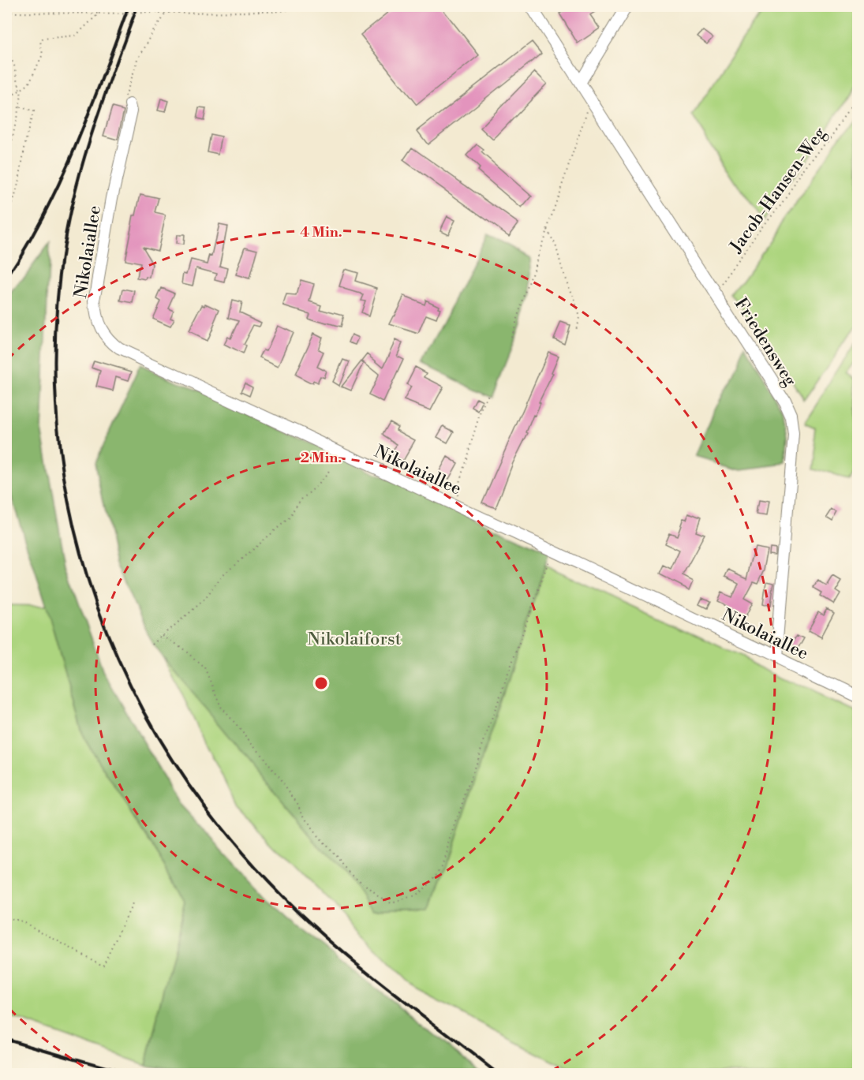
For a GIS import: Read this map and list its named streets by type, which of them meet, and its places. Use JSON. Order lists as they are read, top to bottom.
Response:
{
  "streets": {
    "street": ["Nikolaiallee", "Friedensweg"],
    "path": ["Jacob-Hansen-Weg"]
  },
  "crossings": [
    ["Jacob-Hansen-Weg", "Friedensweg"],
    ["Nikolaiallee", "Friedensweg"]
  ],
  "parks": ["Nikolaiforst"],
  "rings": ["4 Min.", "2 Min."]
}
